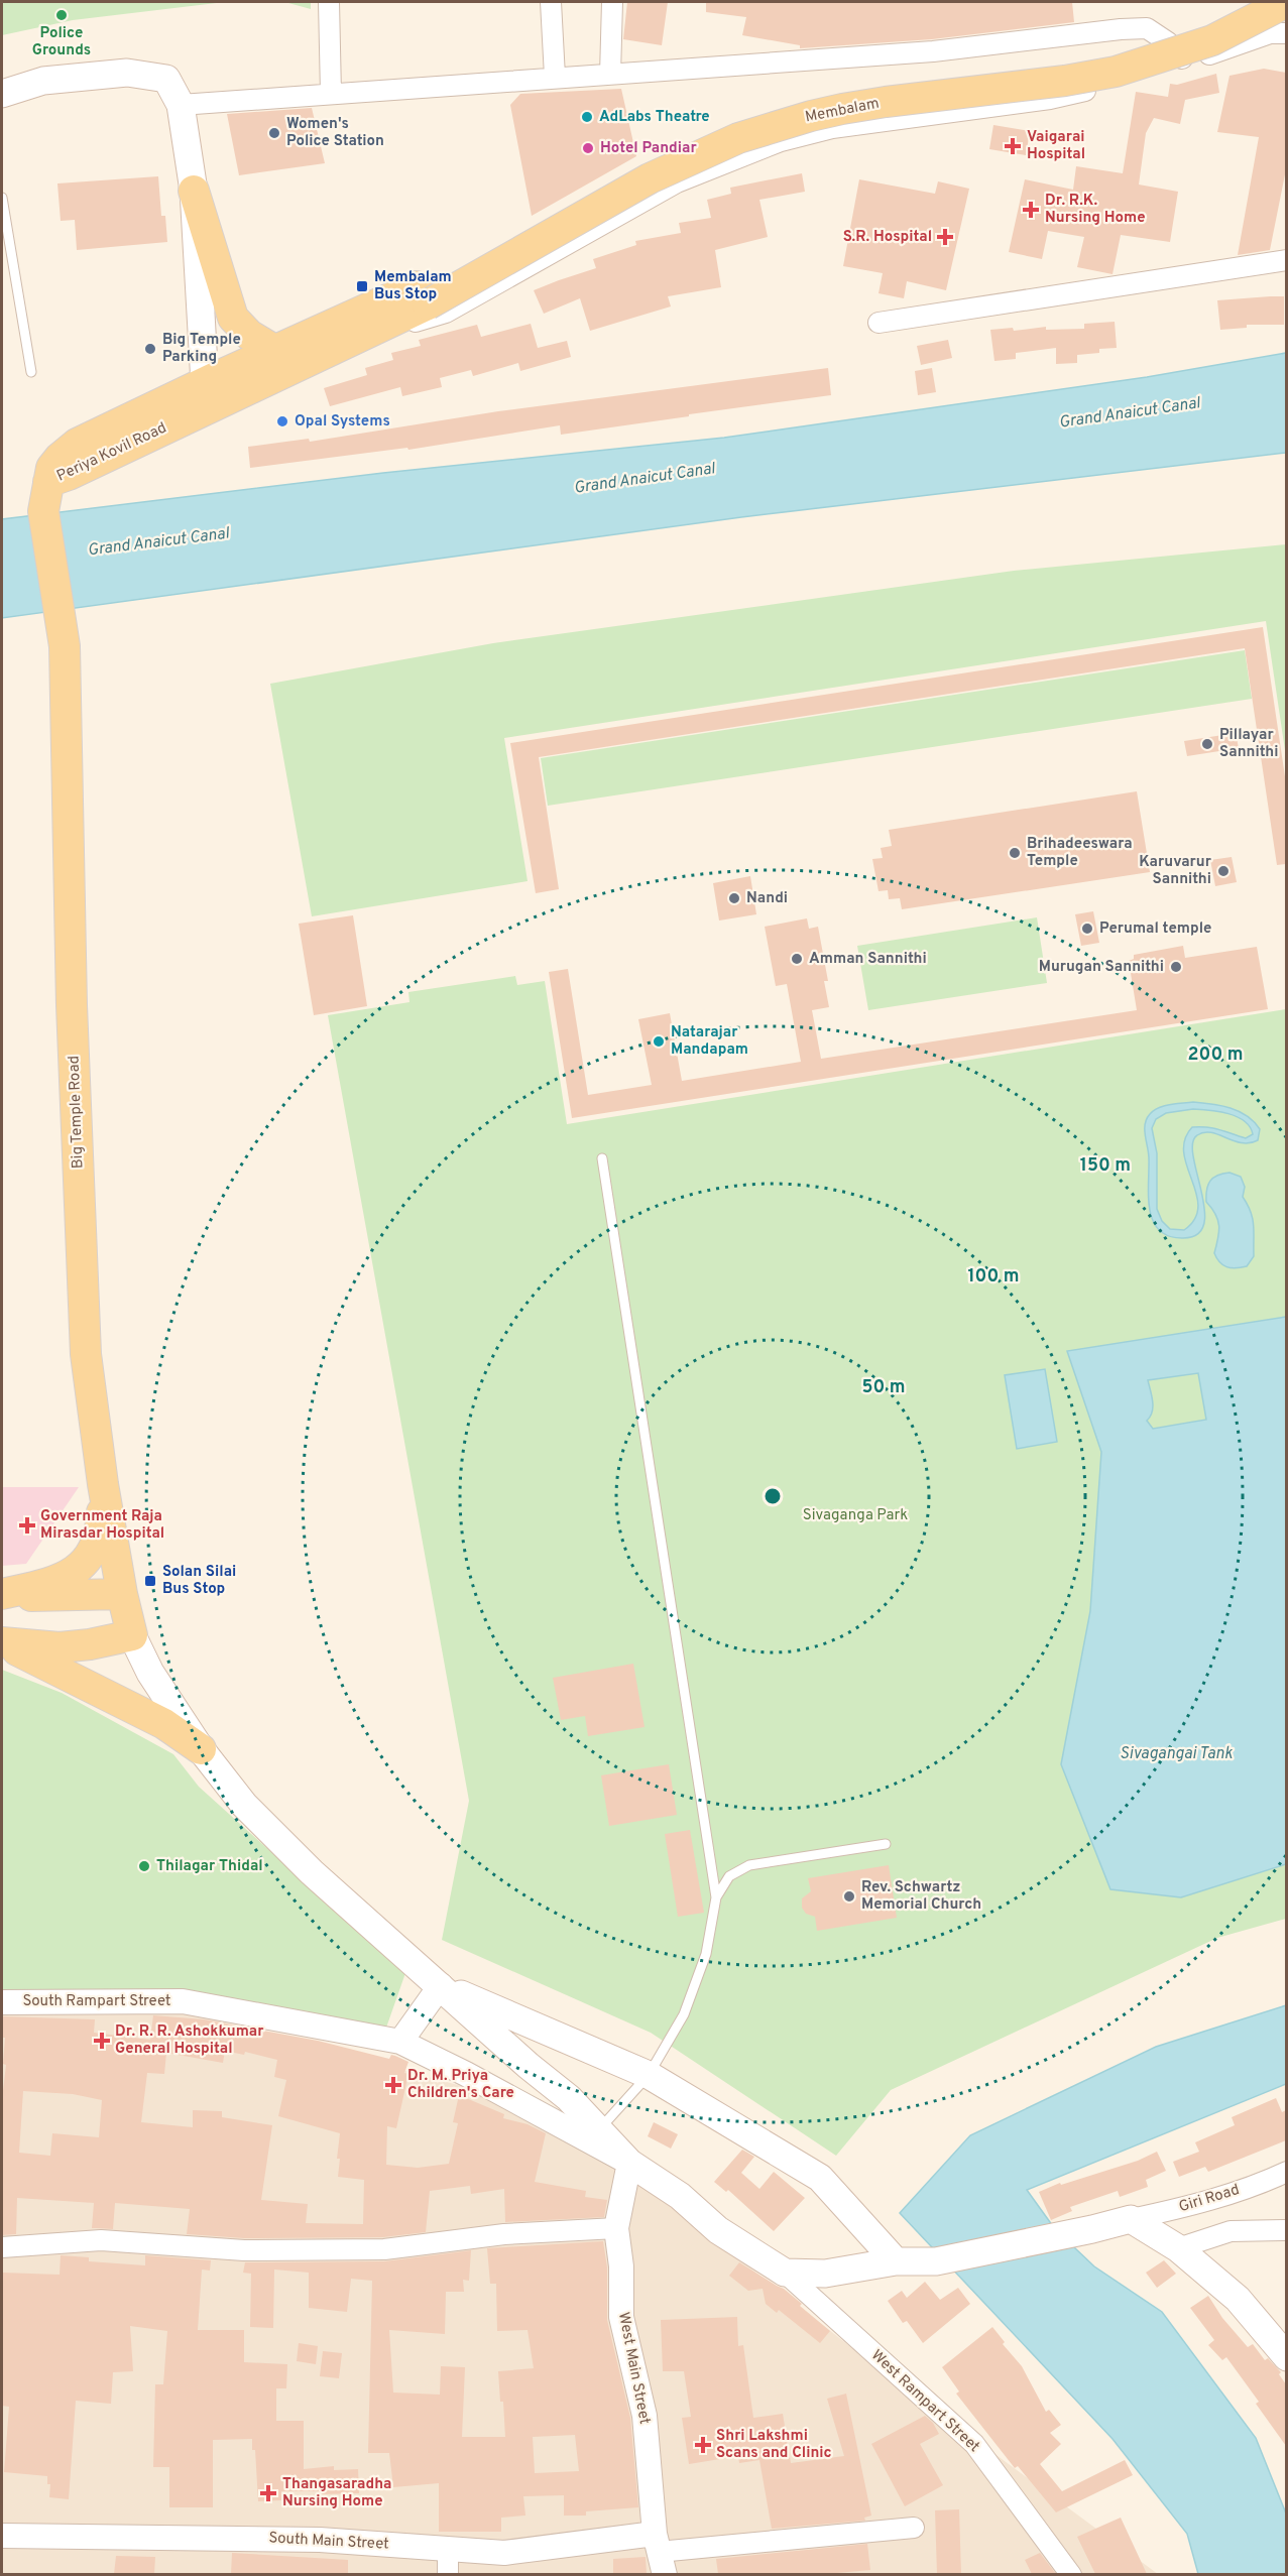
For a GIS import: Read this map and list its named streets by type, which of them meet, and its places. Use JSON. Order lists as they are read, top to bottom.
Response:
{
  "streets": {
    "main road": ["Membalam", "Periya Kovil Road", "Big Temple Road"],
    "street": [
      "South Rampart Street",
      "Giri Road",
      "West Main Street",
      "West Rampart Street",
      "South Main Street"
    ]
  },
  "crossings": [
    ["Membalam", "Periya Kovil Road"],
    ["Periya Kovil Road", "Big Temple Road"],
    ["South Rampart Street", "West Main Street"],
    ["West Main Street", "South Main Street"]
  ],
  "water": ["Grand Anaicut Canal", "Sivagangai Tank"],
  "parks": ["Sivaganga Park"],
  "places": {
    "other": [
      "Police Grounds",
      "AdLabs Theatre",
      "Women's Police Station",
      "Hotel Pandiar",
      "Big Temple Parking",
      "Opal Systems",
      "Pillayar Sannithi",
      "Brihadeeswara Temple",
      "Karuvarur Sannithi",
      "Nandi",
      "Perumal temple",
      "Amman Sannithi",
      "Murugan Sannithi",
      "Natarajar Mandapam",
      "Thilagar Thidal",
      "Rev. Schwartz Memorial Church"
    ],
    "health": [
      "Vaigarai Hospital",
      "Dr. R.K. Nursing Home",
      "S.R. Hospital",
      "Government Raja Mirasdar Hospital",
      "Dr. R. R. Ashokkumar General Hospital",
      "Dr. M. Priya Children's Care",
      "Shri Lakshmi Scans and Clinic",
      "Thangasaradha Nursing Home"
    ],
    "transit": ["Membalam Bus Stop", "Solan Silai Bus Stop"]
  },
  "rings": [
    "200 m",
    "150 m",
    "100 m",
    "50 m"
  ]
}
